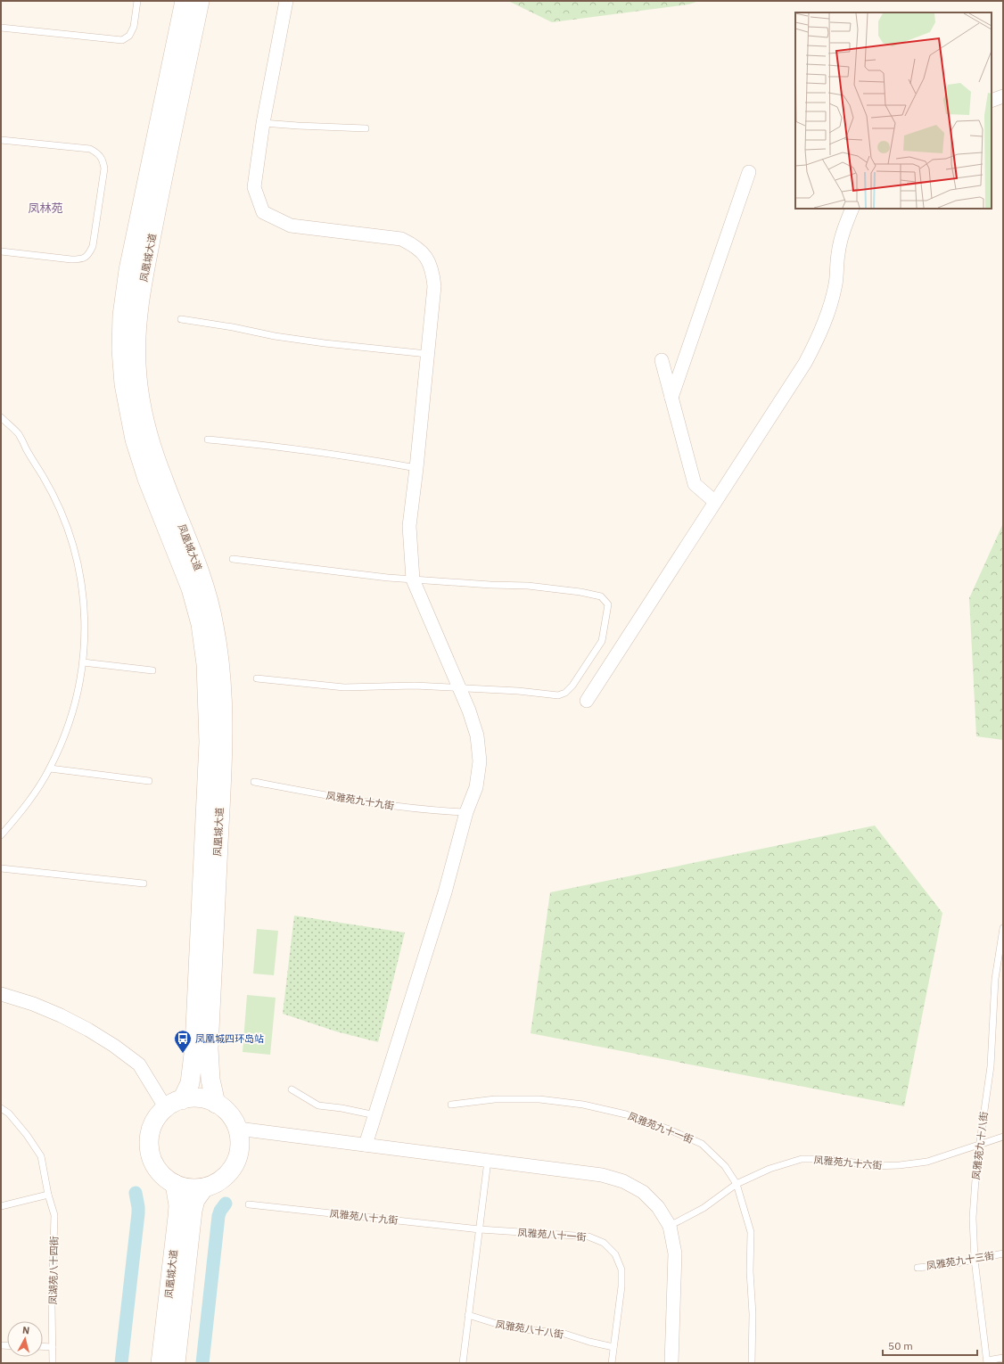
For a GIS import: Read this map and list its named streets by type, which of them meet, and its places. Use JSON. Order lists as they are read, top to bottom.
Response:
{
  "streets": {
    "main road": ["凤凰城大道"],
    "lane": [
      "凤雅苑九十九街",
      "凤雅苑九十一街",
      "凤雅苑九十八街",
      "凤雅苑九十六街",
      "凤雅苑八十九街",
      "凤雅苑八十一街",
      "凤雅苑九十三街",
      "凤湖苑八十四街",
      "凤雅苑八十八街"
    ]
  },
  "crossings": [
    ["凤雅苑九十一街", "凤雅苑九十六街"],
    ["凤雅苑九十八街", "凤雅苑九十六街"],
    ["凤雅苑九十八街", "凤雅苑九十三街"],
    ["凤雅苑八十九街", "凤雅苑八十一街"],
    ["凤雅苑八十一街", "凤雅苑八十八街"]
  ],
  "districts": ["凤林苑"],
  "places": {
    "bus stop": ["凤凰城四环岛站"]
  },
  "scale_bar": "50 m",
  "north": "top"
}
